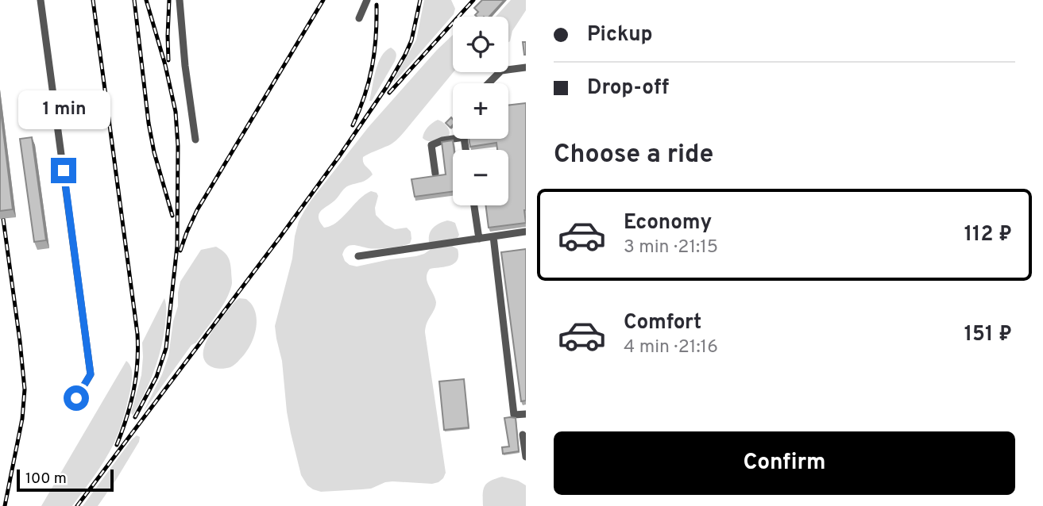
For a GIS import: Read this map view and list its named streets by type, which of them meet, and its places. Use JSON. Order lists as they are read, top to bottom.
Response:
{
  "scale_bar": "100 m",
  "page": {
    "banner": ["Pickup", "Drop-off"],
    "map_buttons": ["+", "−"],
    "bubble": "1 min",
    "heading": "Choose a ride",
    "list": [
      {
        "name": "Economy",
        "note": "3 min · 21:15",
        "value": "112 ₽"
      },
      {
        "name": "Comfort",
        "note": "4 min · 21:16",
        "value": "151 ₽"
      }
    ],
    "buttons": "Confirm",
    "scale": "100 m"
  }
}
